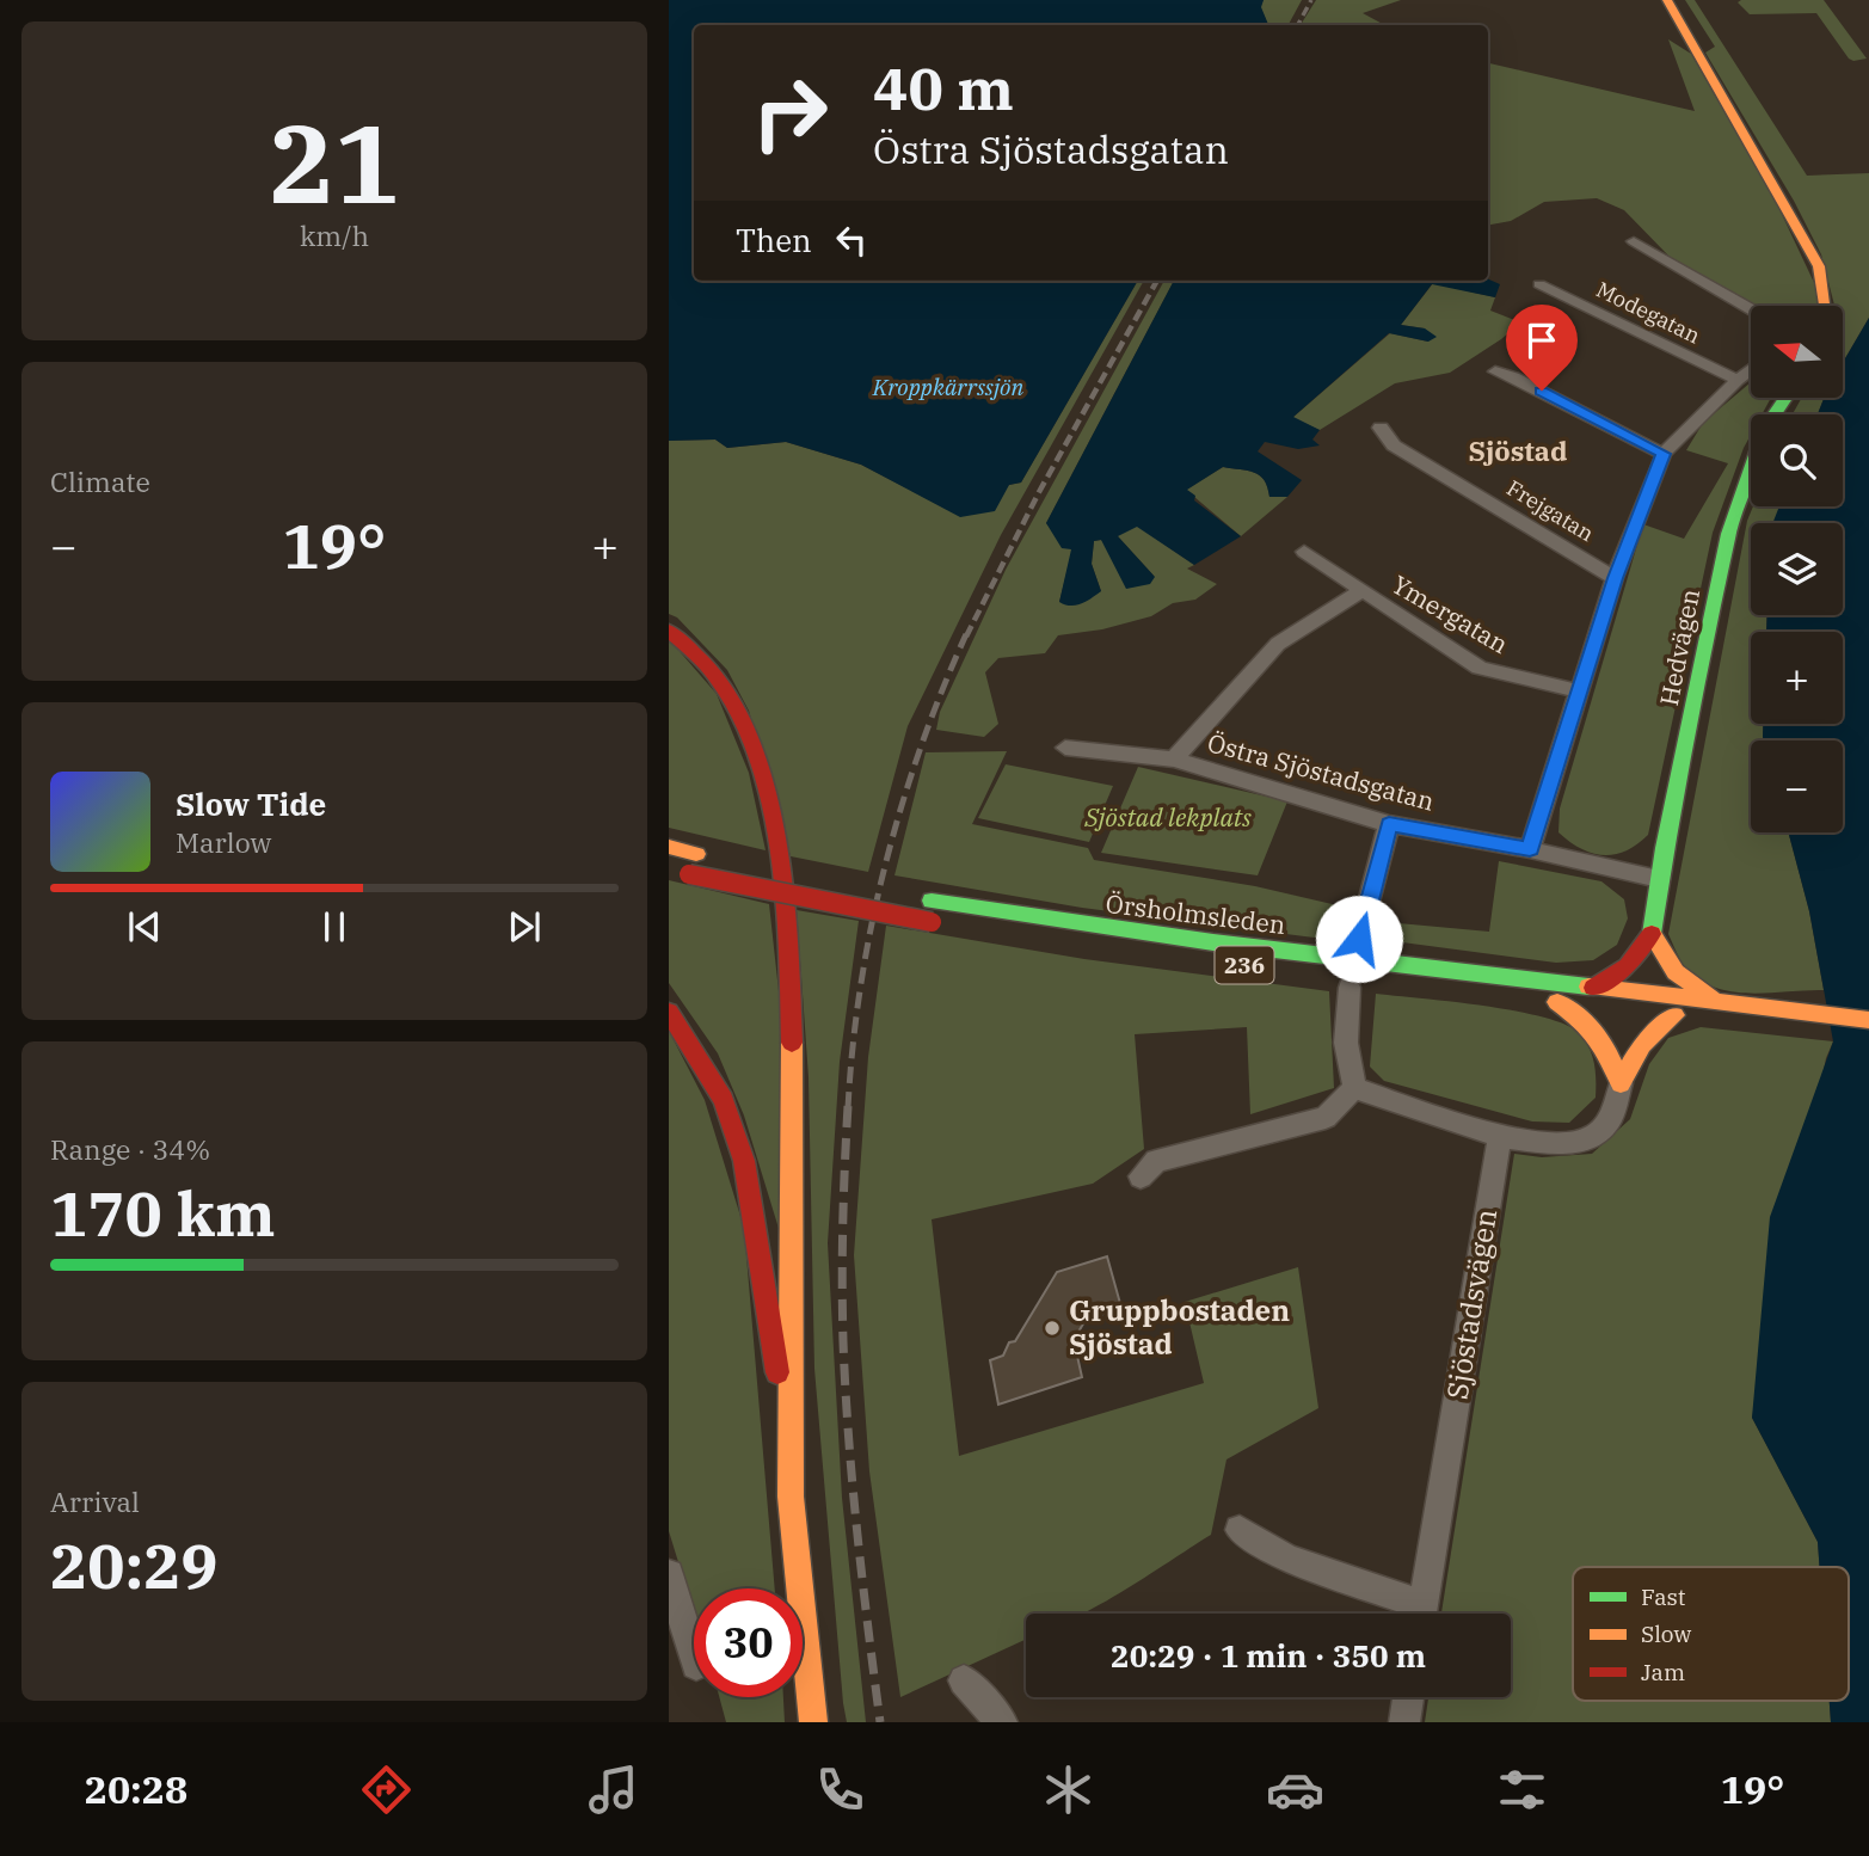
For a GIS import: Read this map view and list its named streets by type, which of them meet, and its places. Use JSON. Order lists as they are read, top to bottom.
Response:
{
  "streets": {
    "street": [
      "Modegatan",
      "Frejgatan",
      "Ymergatan",
      "Hedvägen",
      "Östra Sjöstadsgatan",
      "Örsholmsleden",
      "236",
      "Sjöstadsvägen"
    ]
  },
  "crossings": [
    ["Hedvägen", "Östra Sjöstadsgatan"]
  ],
  "districts": ["Sjöstad"],
  "water": ["Kroppkärrssjön"],
  "parks": ["Sjöstad lekplats"],
  "places": ["Gruppbostaden Sjöstad"],
  "legend": ["Fast", "Slow", "Jam"],
  "north": "left",
  "page": {
    "tile": [
      ["21", "km/h"],
      "Climate",
      ["Range · 34%", "170 km"],
      ["Arrival", "20:29"]
    ],
    "turn": ["40 m", "Östra Sjöstadsgatan"],
    "then": "Then",
    "map_buttons": ["+", "−"],
    "heat": ["−", "19°", "+"],
    "song": ["Slow Tide", "Marlow"],
    "limit": "30",
    "trip": "20:29 · 1 min · 350 m",
    "tabs": ["20:28", "19°"]
  }
}
